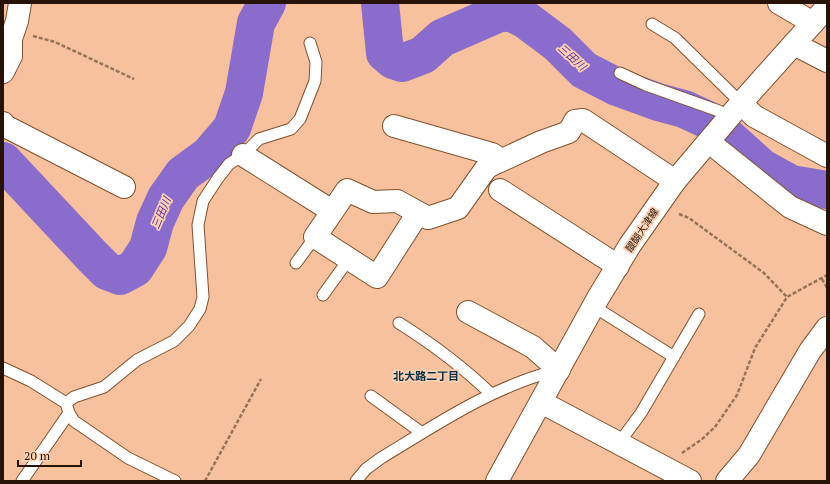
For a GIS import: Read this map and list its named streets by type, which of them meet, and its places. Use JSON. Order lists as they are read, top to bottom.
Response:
{
  "streets": {
    "street": ["醍醐大津線"]
  },
  "districts": ["北大路二丁目"],
  "water": ["三田川"],
  "scale_bar": "20 m"
}
